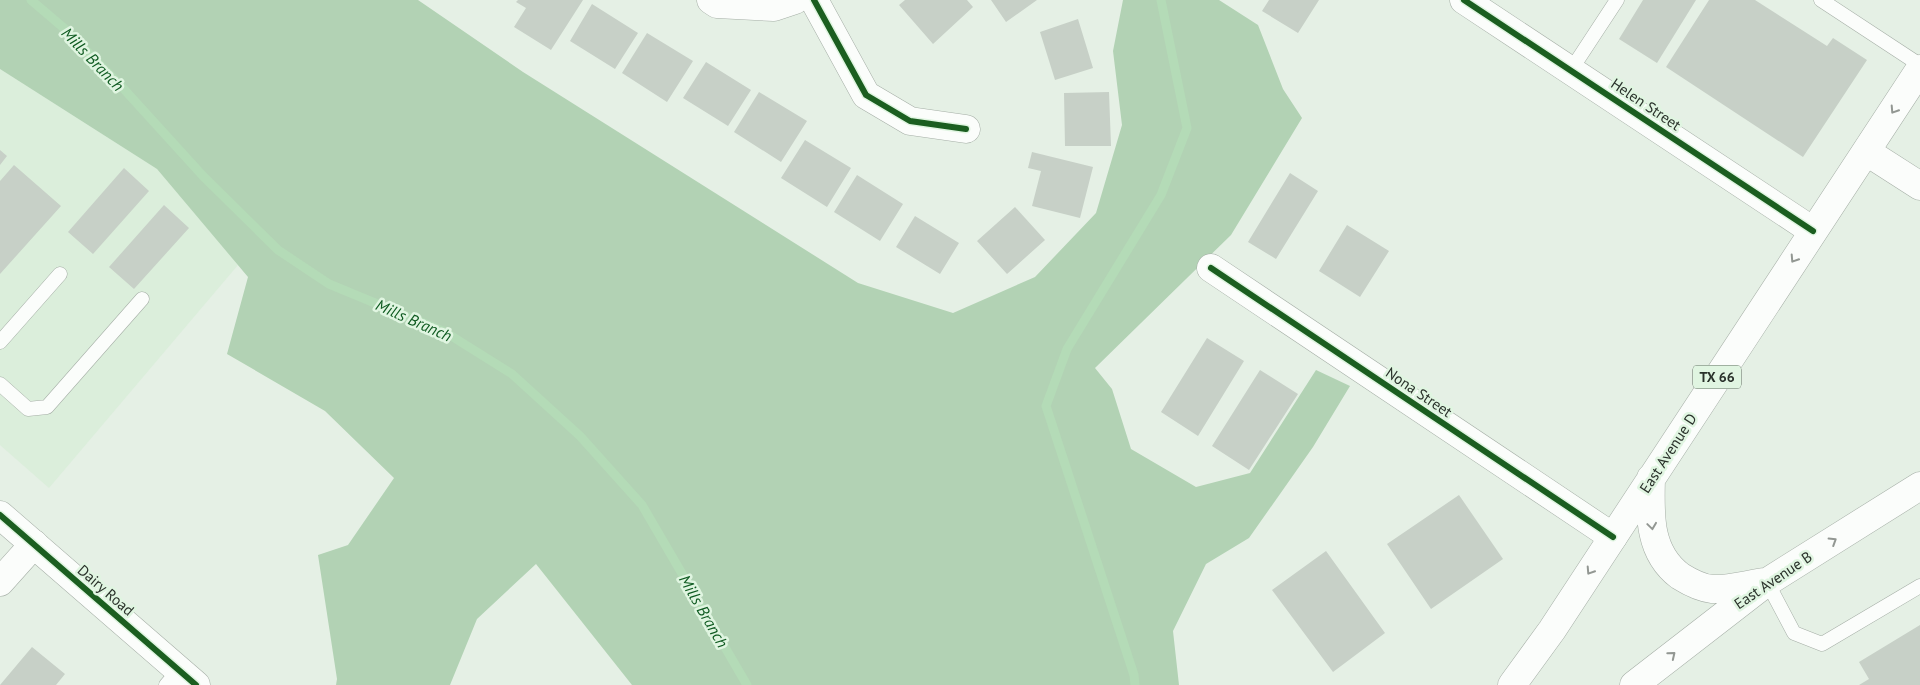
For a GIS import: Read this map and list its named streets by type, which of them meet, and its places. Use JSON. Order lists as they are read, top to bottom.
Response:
{
  "streets": {
    "street": [
      "Helen Street",
      "TX 66",
      "Nona Street",
      "East Avenue D",
      "East Avenue B",
      "Dairy Road"
    ]
  },
  "crossings": [
    ["Helen Street", "East Avenue D"],
    ["Nona Street", "East Avenue D"]
  ],
  "one_way": ["East Avenue D", "East Avenue B"],
  "water": ["Mills Branch"]
}
